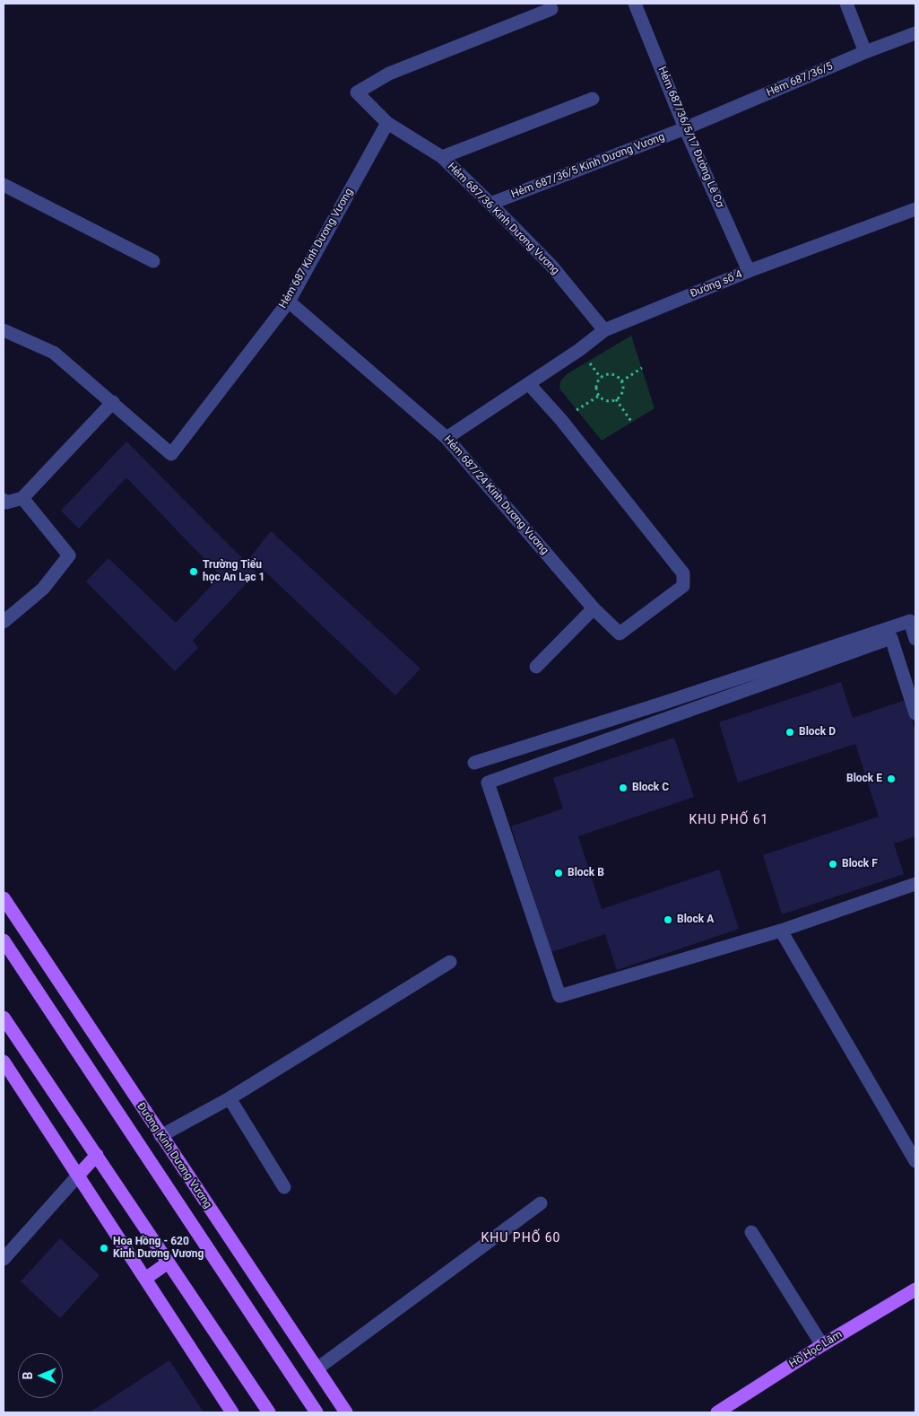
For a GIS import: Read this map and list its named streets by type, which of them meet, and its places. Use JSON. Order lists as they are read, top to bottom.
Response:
{
  "streets": {
    "main road": ["Đường Kinh Dương Vương", "Hồ Học Lãm"],
    "street": [
      "Hẻm 687/36/5",
      "Hẻm 687/36/5/17 Đường Lê Cơ",
      "Hẻm 687/36/5 Kinh Dương Vương",
      "Hẻm 687/36 Kinh Dương Vương",
      "Hẻm 687 Kinh Dương Vương",
      "Đường số 4",
      "Hẻm 687/24 Kinh Dương Vương"
    ]
  },
  "crossings": [
    ["Hẻm 687/36/5", "Hẻm 687/36/5/17 Đường Lê Cơ"],
    ["Hẻm 687/36/5", "Hẻm 687/36/5 Kinh Dương Vương"],
    ["Hẻm 687/36/5/17 Đường Lê Cơ", "Hẻm 687/36/5 Kinh Dương Vương"],
    ["Hẻm 687/36/5/17 Đường Lê Cơ", "Đường số 4"],
    ["Hẻm 687/36/5 Kinh Dương Vương", "Hẻm 687/36 Kinh Dương Vương"],
    ["Hẻm 687/36 Kinh Dương Vương", "Hẻm 687 Kinh Dương Vương"],
    ["Hẻm 687/36 Kinh Dương Vương", "Đường số 4"],
    ["Hẻm 687 Kinh Dương Vương", "Hẻm 687/24 Kinh Dương Vương"],
    ["Đường số 4", "Hẻm 687/24 Kinh Dương Vương"]
  ],
  "districts": ["KHU PHỐ 61", "KHU PHỐ 60"],
  "places": [
    "Trường Tiểu học An Lạc 1",
    "Block D",
    "Block E",
    "Block C",
    "Block F",
    "Block B",
    "Block A",
    "Hoa Hồng - 620 Kinh Dương Vương"
  ],
  "north": "left"
}
